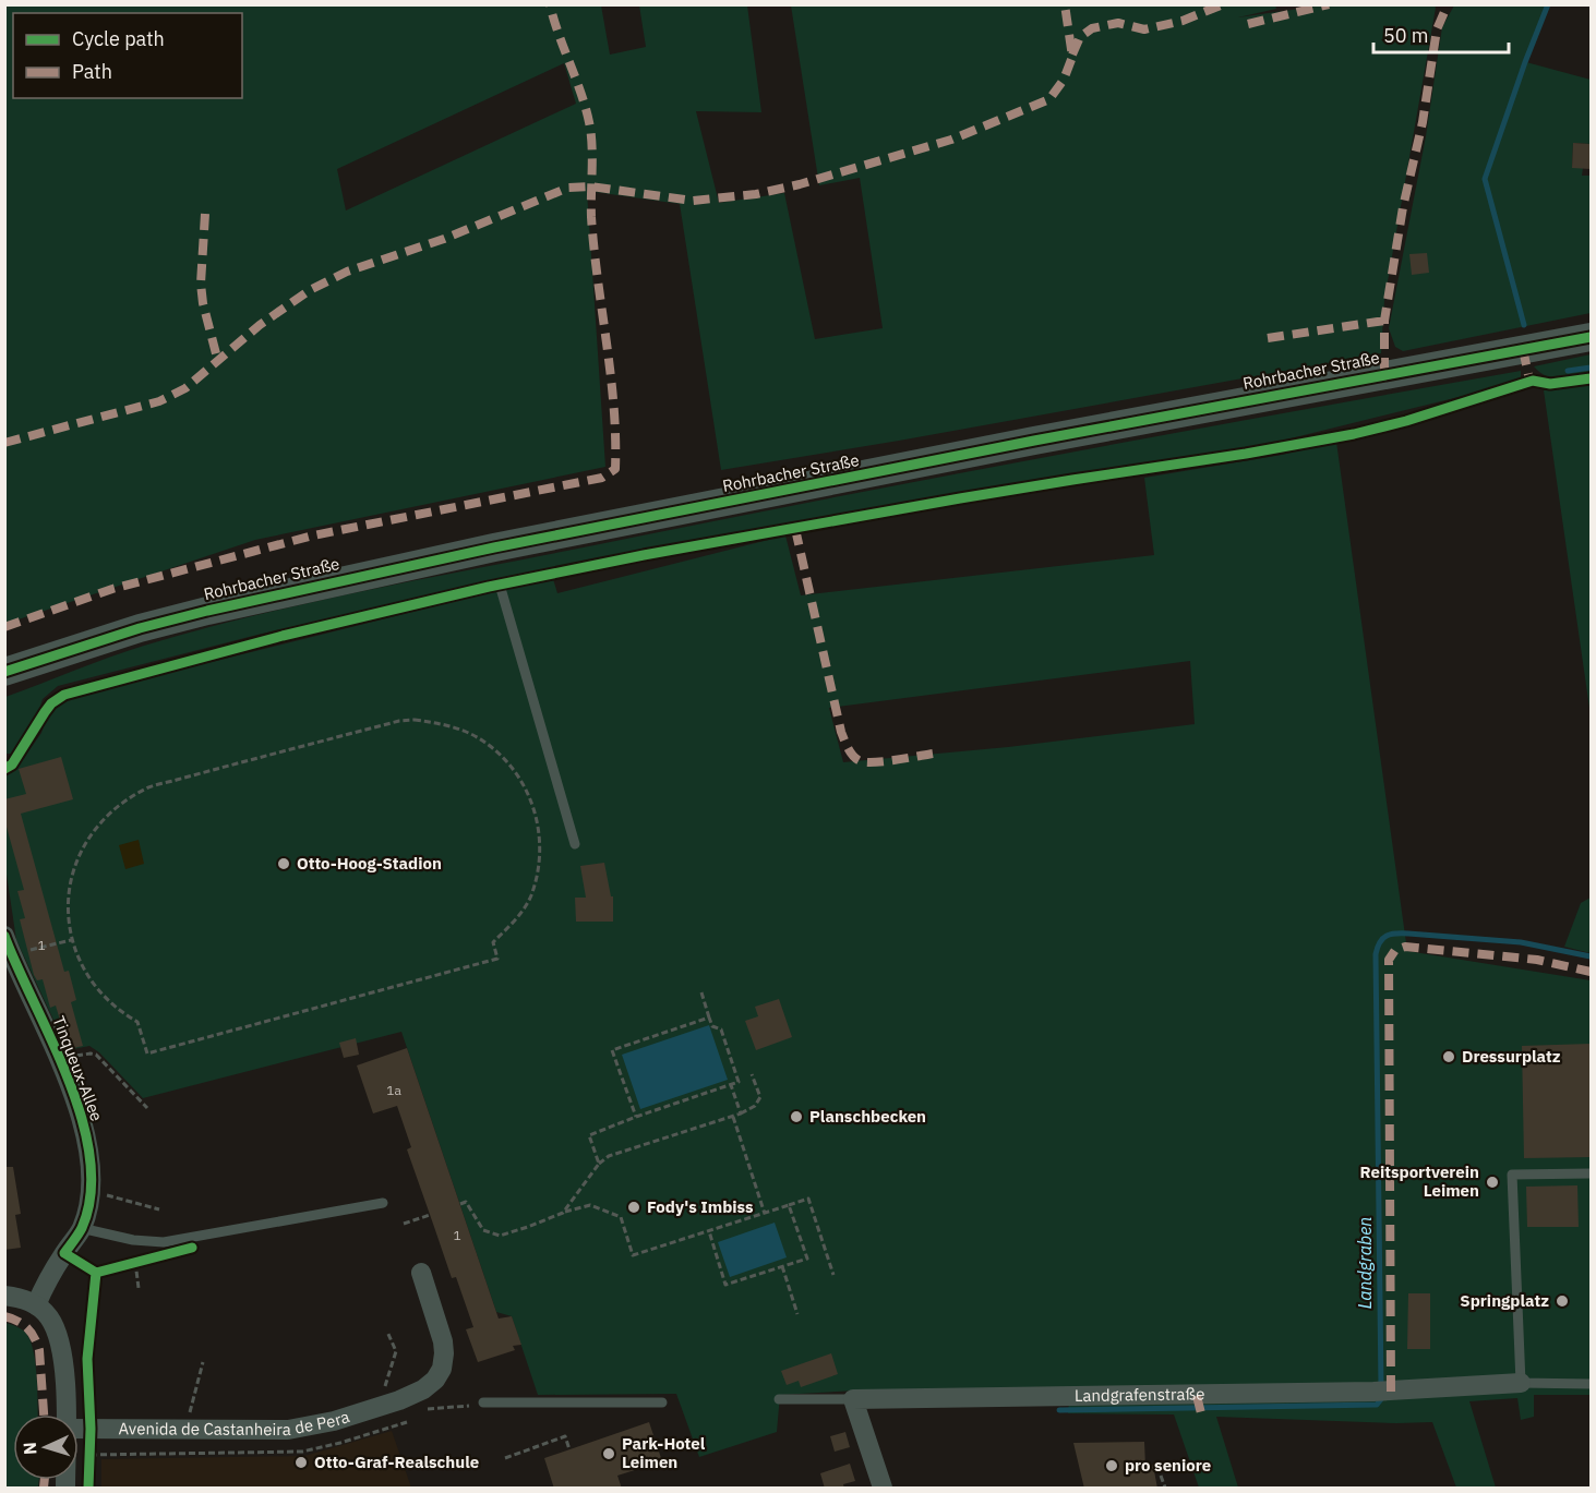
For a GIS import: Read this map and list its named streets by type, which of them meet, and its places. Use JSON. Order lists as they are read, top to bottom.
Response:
{
  "streets": {
    "main road": ["Rohrbacher Straße"],
    "street": ["Tinqueux-Allee", "Landgrafenstraße", "Avenida de Castanheira de Pera"]
  },
  "water": ["Landgraben"],
  "places": [
    "Otto-Hoog-Stadion",
    "Dressurplatz",
    "Planschbecken",
    "Reitsportverein Leimen",
    "Fody's Imbiss",
    "Springplatz",
    "Park-Hotel Leimen",
    "Otto-Graf-Realschule",
    "pro seniore"
  ],
  "house_numbers": ["1", "1a", "1"],
  "legend": ["Cycle path", "Path"],
  "scale_bar": "50 m",
  "north": "left"
}
